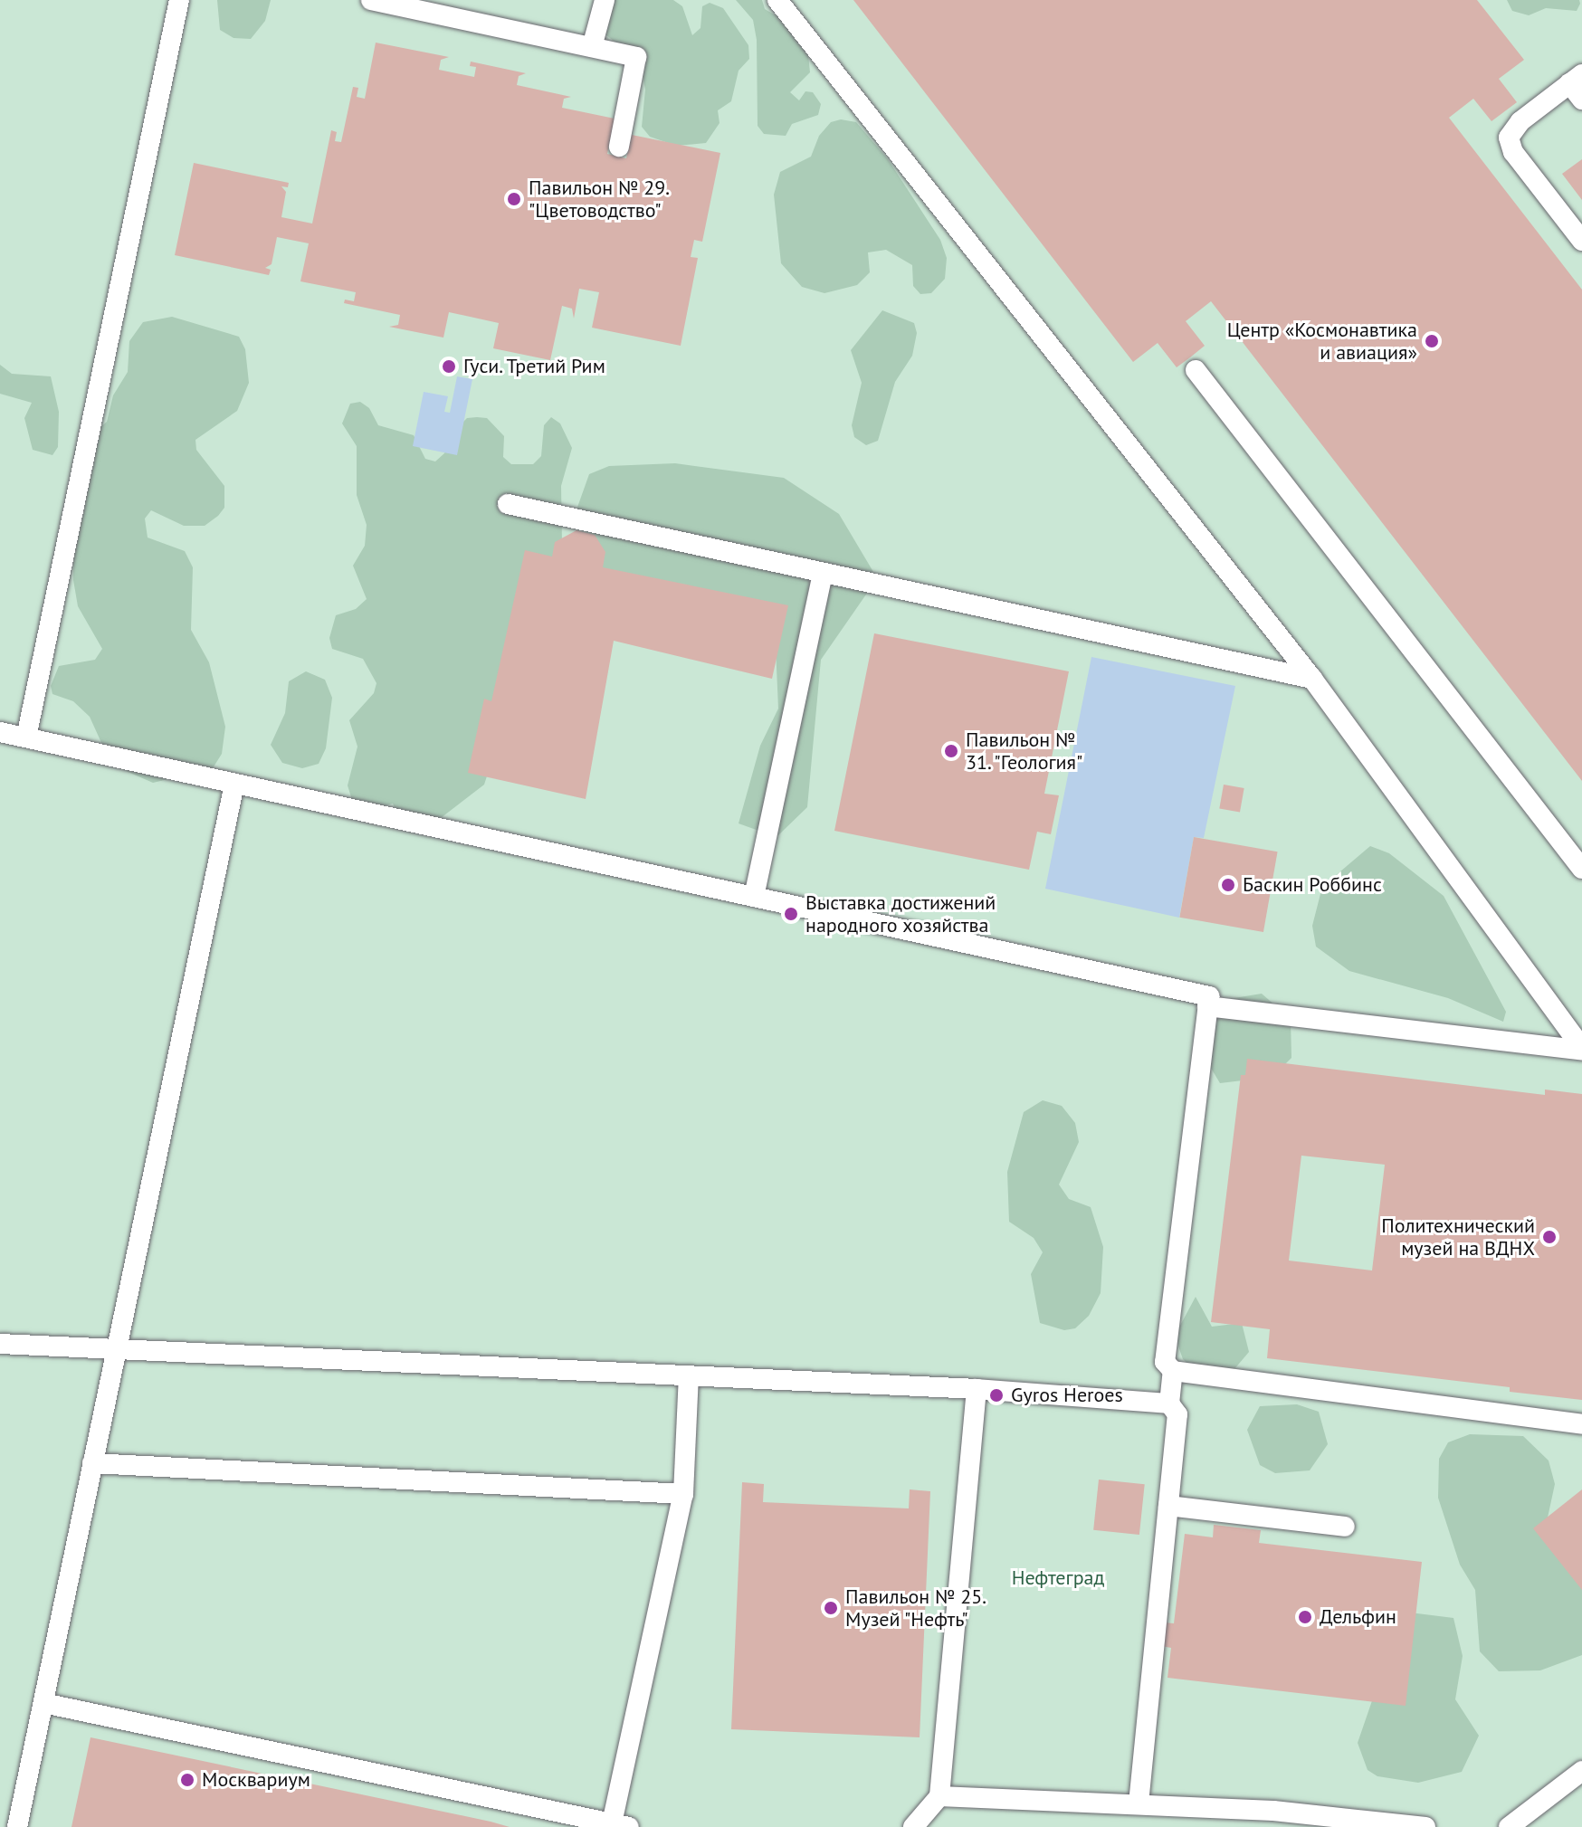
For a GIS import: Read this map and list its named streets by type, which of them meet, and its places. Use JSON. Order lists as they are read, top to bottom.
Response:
{
  "parks": ["Нефтеград"],
  "places": [
    "Павильон № 29. \"Цветоводство\"",
    "Центр «Космонавтика и авиация»",
    "Гуси. Третий Рим",
    "Павильон № 31. \"Геология\"",
    "Баскин Роббинс",
    "Выставка достижений народного хозяйства",
    "Политехнический музей на ВДНХ",
    "Gyros Heroes",
    "Павильон № 25. Музей \"Нефть\"",
    "Дельфин",
    "Москвариум"
  ]
}
